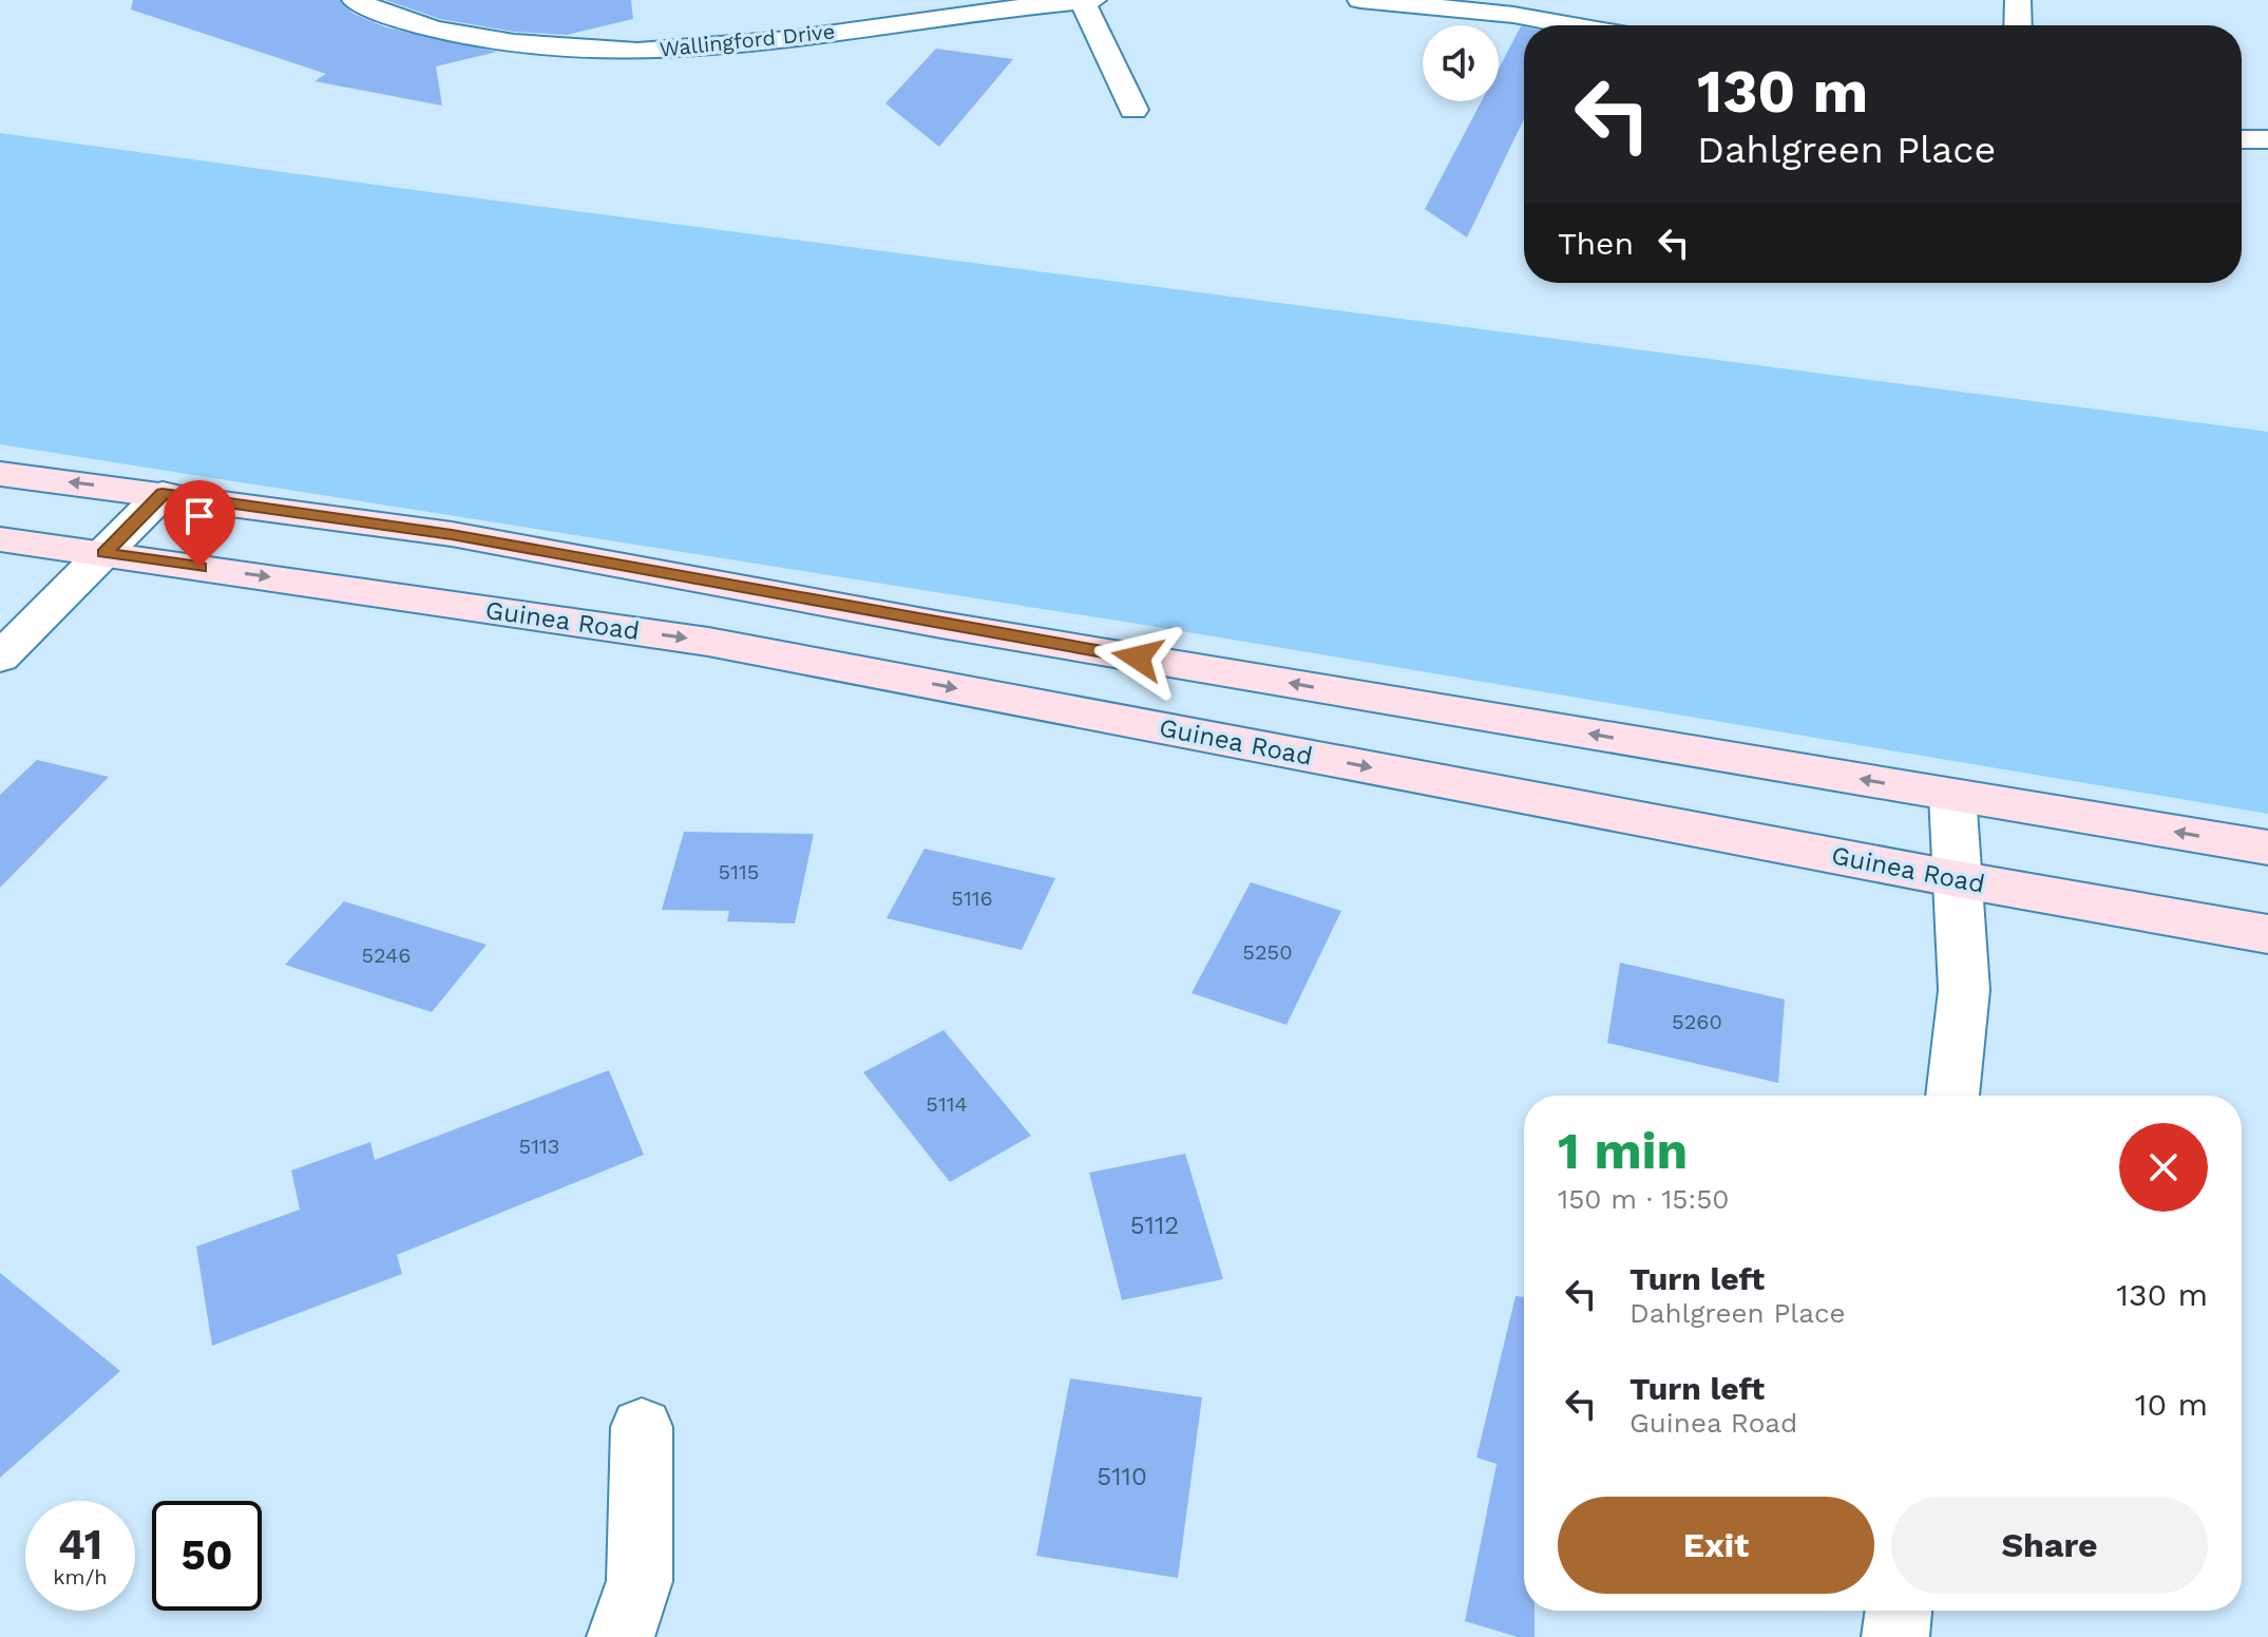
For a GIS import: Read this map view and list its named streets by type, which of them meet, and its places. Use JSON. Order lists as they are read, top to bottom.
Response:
{
  "streets": {
    "main road": ["Guinea Road"],
    "street": ["Wallingford Drive"]
  },
  "house_numbers": [
    "5115",
    "5116",
    "5250",
    "5246",
    "5260",
    "5114",
    "5113",
    "5112",
    "5110"
  ],
  "page": {
    "turn": ["130 m", "Dahlgreen Place"],
    "then": "Then",
    "heading": ["1 min", "150 m · 15:50"],
    "list": [
      {
        "name": "Turn left",
        "note": "Dahlgreen Place",
        "value": "130 m"
      },
      {
        "name": "Turn left",
        "note": "Guinea Road",
        "value": "10 m"
      }
    ],
    "buttons": ["Exit", "Share"],
    "speed": "41 km/h",
    "limit": "50"
  }
}
